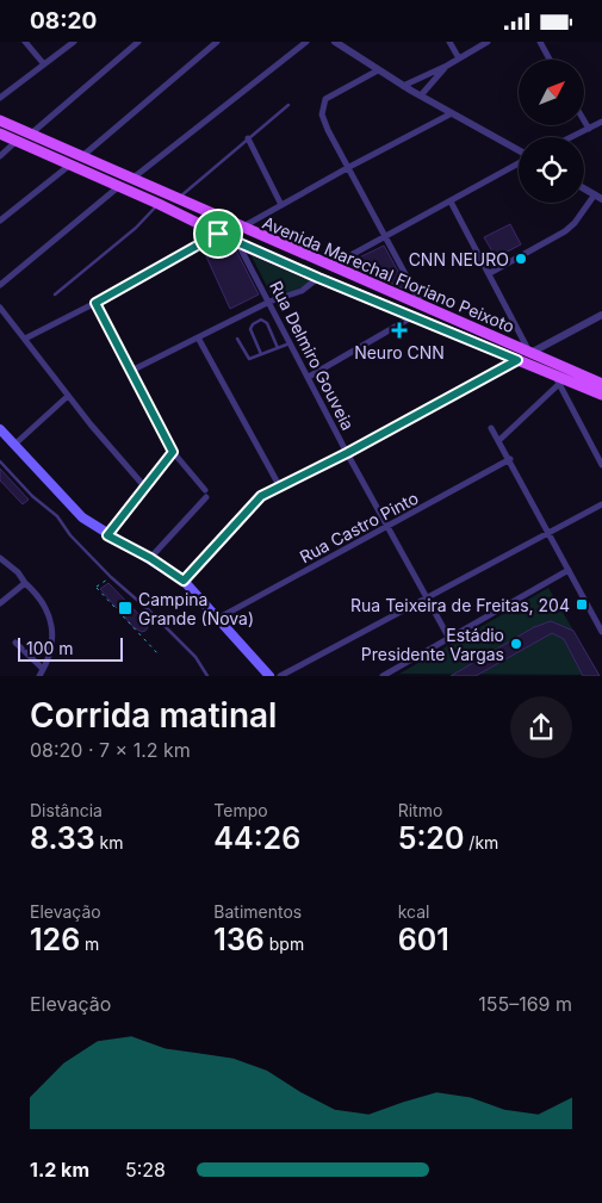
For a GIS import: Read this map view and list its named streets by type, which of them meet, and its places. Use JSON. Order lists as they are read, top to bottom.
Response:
{
  "streets": {
    "main road": ["Avenida Marechal Floriano Peixoto"],
    "street": ["Rua Delmiro Gouveia", "Rua Castro Pinto"]
  },
  "crossings": [
    ["Avenida Marechal Floriano Peixoto", "Rua Delmiro Gouveia"],
    ["Rua Delmiro Gouveia", "Rua Castro Pinto"]
  ],
  "places": {
    "other": ["CNN NEURO", "Estádio Presidente Vargas"],
    "health": ["Neuro CNN"],
    "transit": ["Rua Teixeira de Freitas, 204", "Campina Grande (Nova)"]
  },
  "scale_bar": "100 m",
  "north": "top right",
  "page": {
    "status": "08:20",
    "scale": "100 m",
    "heading": ["Corrida matinal", "08:20 · 7 × 1.2 km"],
    "stats": [
      ["Distância", "8.33 km"],
      ["Tempo", "44:26"],
      ["Ritmo", "5:20 /km"],
      ["Elevação", "126 m"],
      ["Batimentos", "136 bpm"],
      ["kcal", "601"]
    ],
    "chart": ["Elevação", "155–169 m"],
    "list": [
      {
        "name": "1.2 km",
        "note": "5:28"
      }
    ]
  }
}
